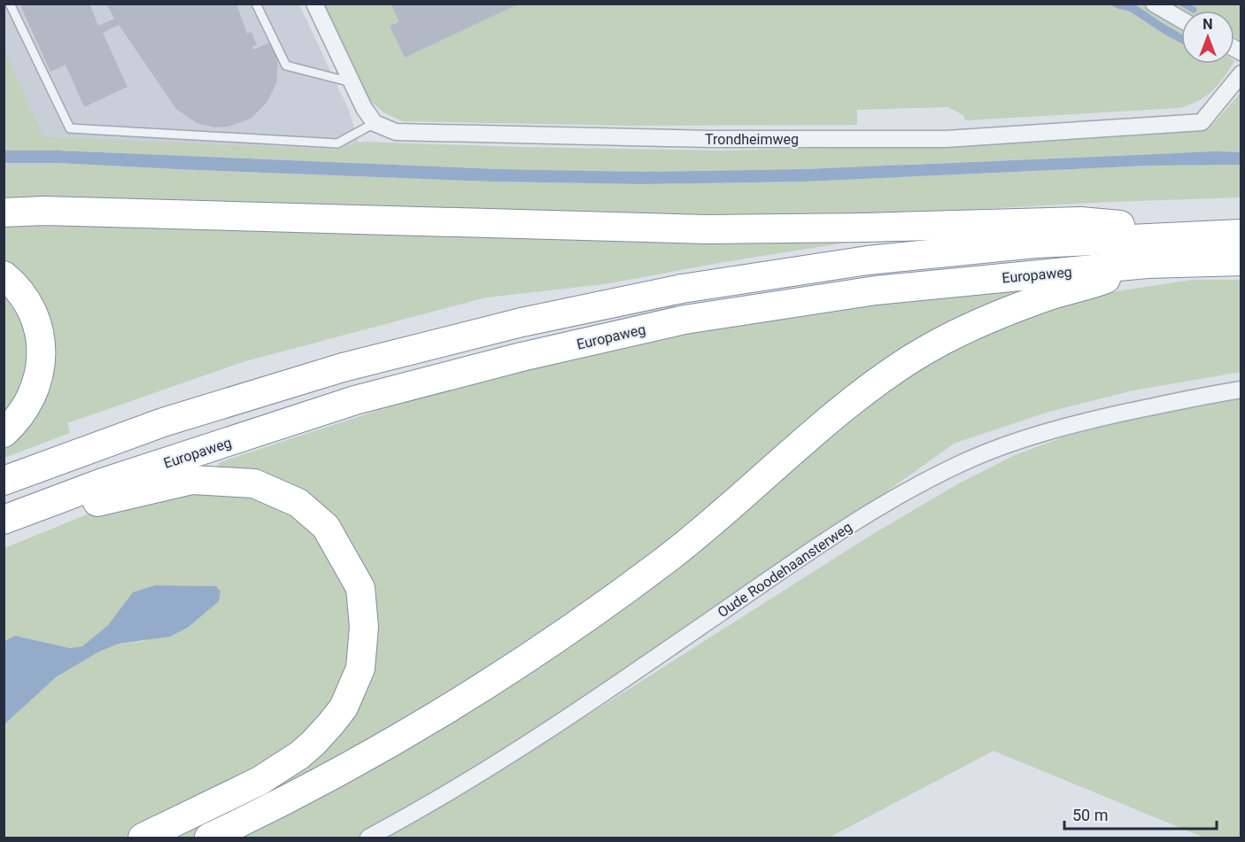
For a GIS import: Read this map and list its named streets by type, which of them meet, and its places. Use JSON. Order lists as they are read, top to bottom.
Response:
{
  "streets": {
    "highway": ["Europaweg"],
    "street": ["Trondheimweg", "Oude Roodehaansterweg"]
  },
  "scale_bar": "50 m",
  "north": "top"
}
